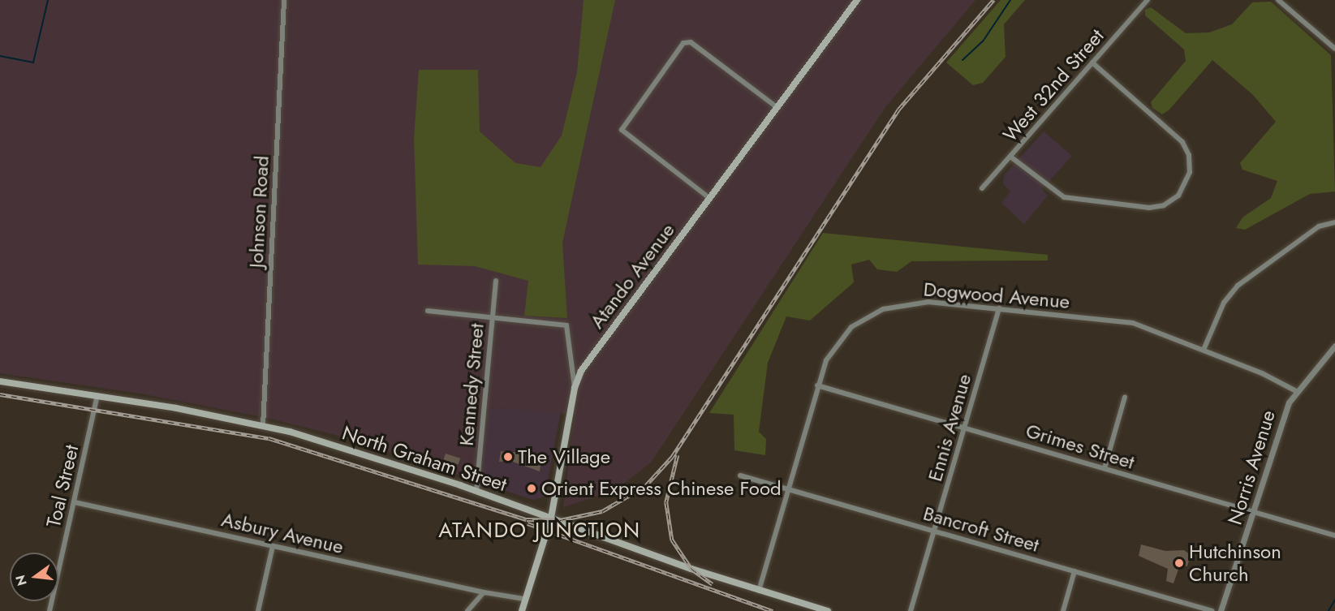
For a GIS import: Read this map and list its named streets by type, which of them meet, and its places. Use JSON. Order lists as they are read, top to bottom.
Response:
{
  "streets": {
    "main road": ["Atando Avenue", "North Graham Street"],
    "street": [
      "West 32nd Street",
      "Johnson Road",
      "Dogwood Avenue",
      "Kennedy Street",
      "Ennis Avenue",
      "Grimes Street",
      "Norris Avenue",
      "Toal Street",
      "Bancroft Street",
      "Asbury Avenue"
    ]
  },
  "crossings": [
    ["Johnson Road", "North Graham Street"],
    ["Atando Avenue", "North Graham Street"],
    ["Atando Avenue", "Asbury Avenue"],
    ["Dogwood Avenue", "Ennis Avenue"],
    ["Dogwood Avenue", "Grimes Street"],
    ["Dogwood Avenue", "North Graham Street"],
    ["Dogwood Avenue", "Norris Avenue"],
    ["Dogwood Avenue", "Bancroft Street"],
    ["Kennedy Street", "North Graham Street"],
    ["Ennis Avenue", "Grimes Street"],
    ["Ennis Avenue", "Bancroft Street"],
    ["Grimes Street", "Norris Avenue"],
    ["North Graham Street", "Toal Street"],
    ["Toal Street", "Asbury Avenue"]
  ],
  "districts": ["ATANDO JUNCTION"],
  "places": ["The Village", "Orient Express Chinese Food", "Hutchinson Church"],
  "north": "left"
}
